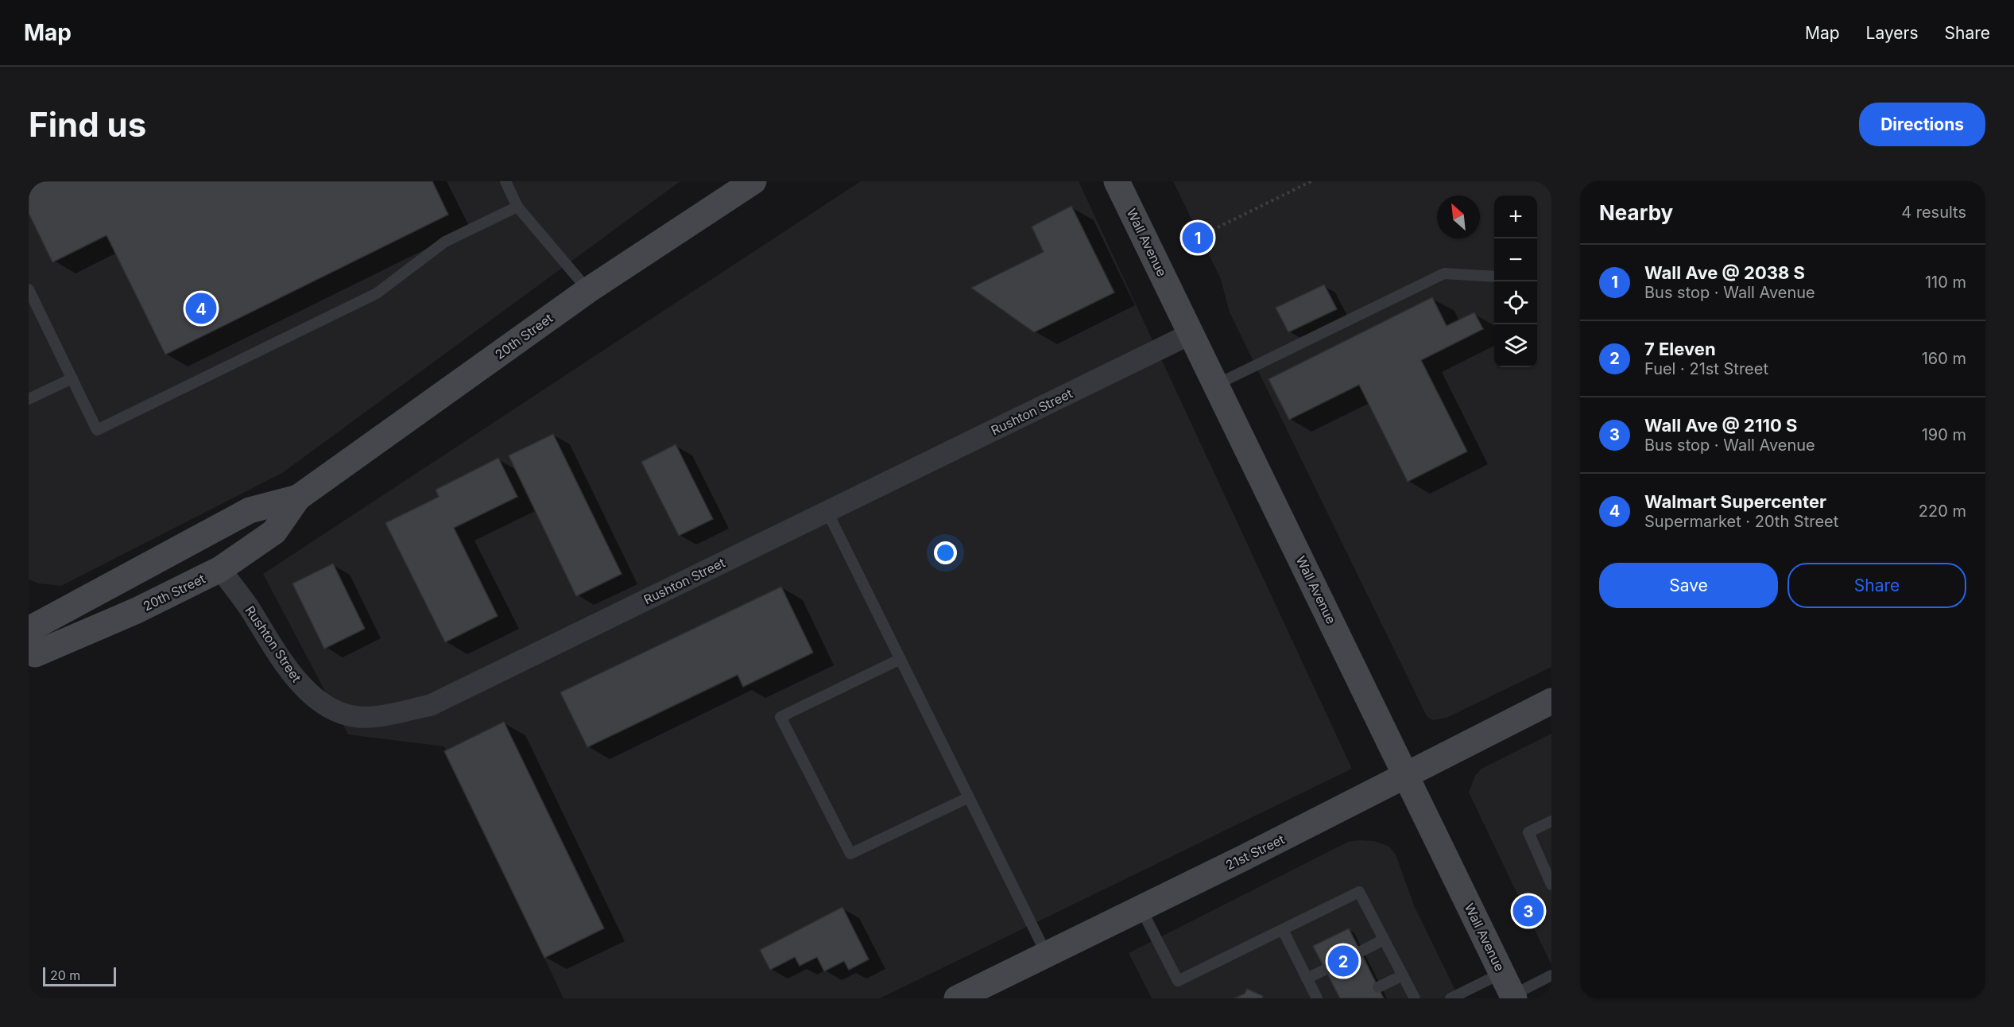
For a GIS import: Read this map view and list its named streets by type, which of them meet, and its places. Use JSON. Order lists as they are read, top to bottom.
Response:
{
  "streets": {
    "main road": ["Wall Avenue", "20th Street", "21st Street"],
    "street": ["Rushton Street"]
  },
  "crossings": [
    ["Wall Avenue", "Rushton Street"],
    ["Wall Avenue", "21st Street"],
    ["20th Street", "Rushton Street"]
  ],
  "scale_bar": "20 m",
  "north": "top left",
  "page": {
    "header": "Map",
    "nav": ["Map", "Layers", "Share"],
    "buttons": [
      "Directions",
      ["Save", "Share"]
    ],
    "title": "Find us",
    "heading": ["Nearby", "4 results"],
    "map_buttons": ["+", "−"],
    "pins": [
      "1",
      "4",
      "3",
      "2"
    ],
    "list": [
      {
        "mark": "1",
        "name": "Wall Ave @ 2038 S",
        "note": "Bus stop · Wall Avenue",
        "value": "110 m"
      },
      {
        "mark": "2",
        "name": "7 Eleven",
        "note": "Fuel · 21st Street",
        "value": "160 m"
      },
      {
        "mark": "3",
        "name": "Wall Ave @ 2110 S",
        "note": "Bus stop · Wall Avenue",
        "value": "190 m"
      },
      {
        "mark": "4",
        "name": "Walmart Supercenter",
        "note": "Supermarket · 20th Street",
        "value": "220 m"
      }
    ],
    "scale": "20 m"
  }
}
